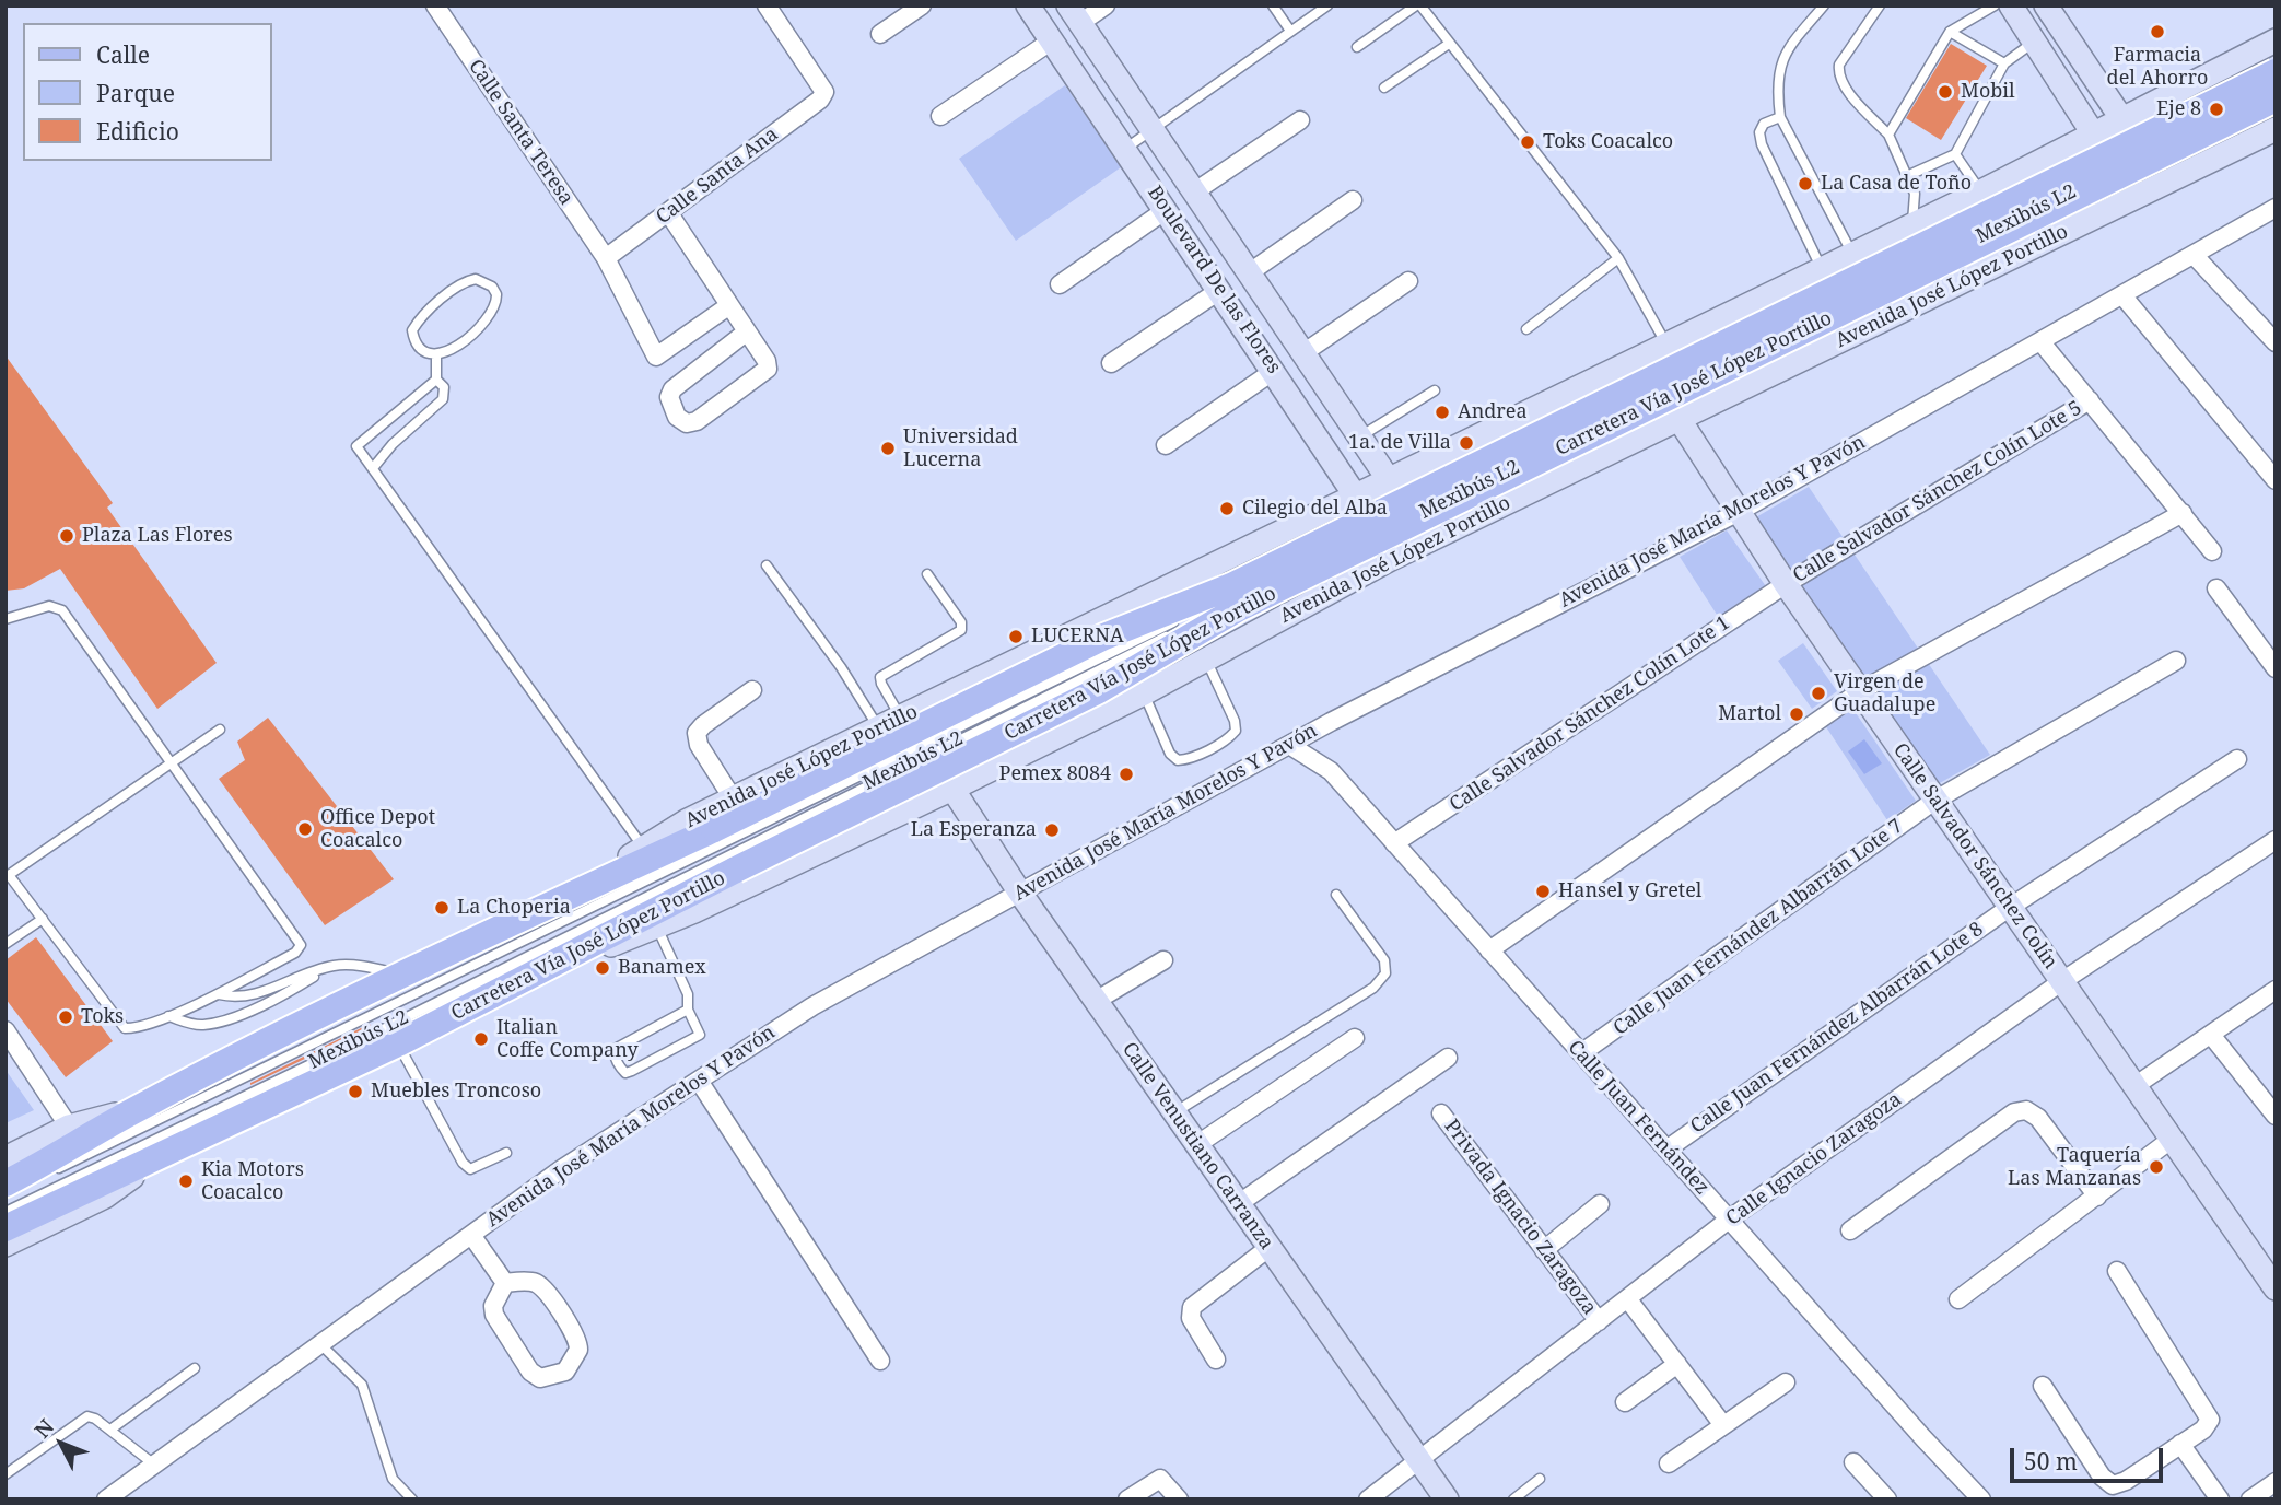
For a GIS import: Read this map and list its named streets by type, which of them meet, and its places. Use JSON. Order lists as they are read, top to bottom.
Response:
{
  "streets": {
    "main road": [
      "Boulevard De las Flores",
      "Avenida José López Portillo",
      "Carretera Vía José López Portillo",
      "Calle Salvador Sánchez Colín",
      "Calle Venustiano Carranza"
    ],
    "street": [
      "Calle Santa Teresa",
      "Calle Santa Ana",
      "Calle Salvador Sánchez Colín Lote 5",
      "Avenida José María Morelos Y Pavón",
      "Calle Salvador Sánchez Colín Lote 1",
      "Calle Juan Fernández Albarrán Lote 7",
      "Calle Juan Fernández Albarrán Lote 8",
      "Calle Juan Fernández",
      "Calle Ignacio Zaragoza",
      "Privada Ignacio Zaragoza"
    ],
    "lane": ["Mexibús L2"]
  },
  "crossings": [
    ["Calle Santa Teresa", "Calle Santa Ana"],
    ["Mexibús L2", "Boulevard De las Flores"],
    ["Boulevard De las Flores", "Avenida José López Portillo"],
    ["Avenida José López Portillo", "Carretera Vía José López Portillo"],
    ["Avenida José López Portillo", "Calle Salvador Sánchez Colín"],
    ["Avenida José López Portillo", "Calle Venustiano Carranza"],
    ["Calle Salvador Sánchez Colín Lote 5", "Calle Salvador Sánchez Colín Lote 1"],
    ["Calle Salvador Sánchez Colín Lote 5", "Calle Salvador Sánchez Colín"],
    ["Avenida José María Morelos Y Pavón", "Calle Salvador Sánchez Colín"],
    ["Avenida José María Morelos Y Pavón", "Calle Juan Fernández"],
    ["Avenida José María Morelos Y Pavón", "Calle Venustiano Carranza"],
    ["Calle Salvador Sánchez Colín Lote 1", "Calle Salvador Sánchez Colín"],
    ["Calle Salvador Sánchez Colín Lote 1", "Calle Juan Fernández"],
    ["Calle Salvador Sánchez Colín", "Calle Juan Fernández Albarrán Lote 7"],
    ["Calle Salvador Sánchez Colín", "Calle Juan Fernández Albarrán Lote 8"],
    ["Calle Salvador Sánchez Colín", "Calle Ignacio Zaragoza"],
    ["Calle Juan Fernández Albarrán Lote 7", "Calle Juan Fernández"],
    ["Calle Juan Fernández Albarrán Lote 8", "Calle Juan Fernández"],
    ["Calle Juan Fernández", "Calle Ignacio Zaragoza"],
    ["Calle Venustiano Carranza", "Calle Ignacio Zaragoza"],
    ["Calle Ignacio Zaragoza", "Privada Ignacio Zaragoza"]
  ],
  "places": [
    "Farmacia del Ahorro",
    "Mobil",
    "Eje 8",
    "Toks Coacalco",
    "La Casa de Toño",
    "Andrea",
    "1a. de Villa",
    "Universidad Lucerna",
    "Cilegio del Alba",
    "Plaza Las Flores",
    "LUCERNA",
    "Virgen de Guadalupe",
    "Martol",
    "Pemex 8084",
    "Office Depot Coacalco",
    "La Esperanza",
    "Hansel y Gretel",
    "La Choperia",
    "Banamex",
    "Toks",
    "Italian Coffe Company",
    "Muebles Troncoso",
    "Taquería Las Manzanas",
    "Kia Motors Coacalco"
  ],
  "legend": ["Calle", "Parque", "Edificio"],
  "scale_bar": "50 m",
  "north": "top left"
}
